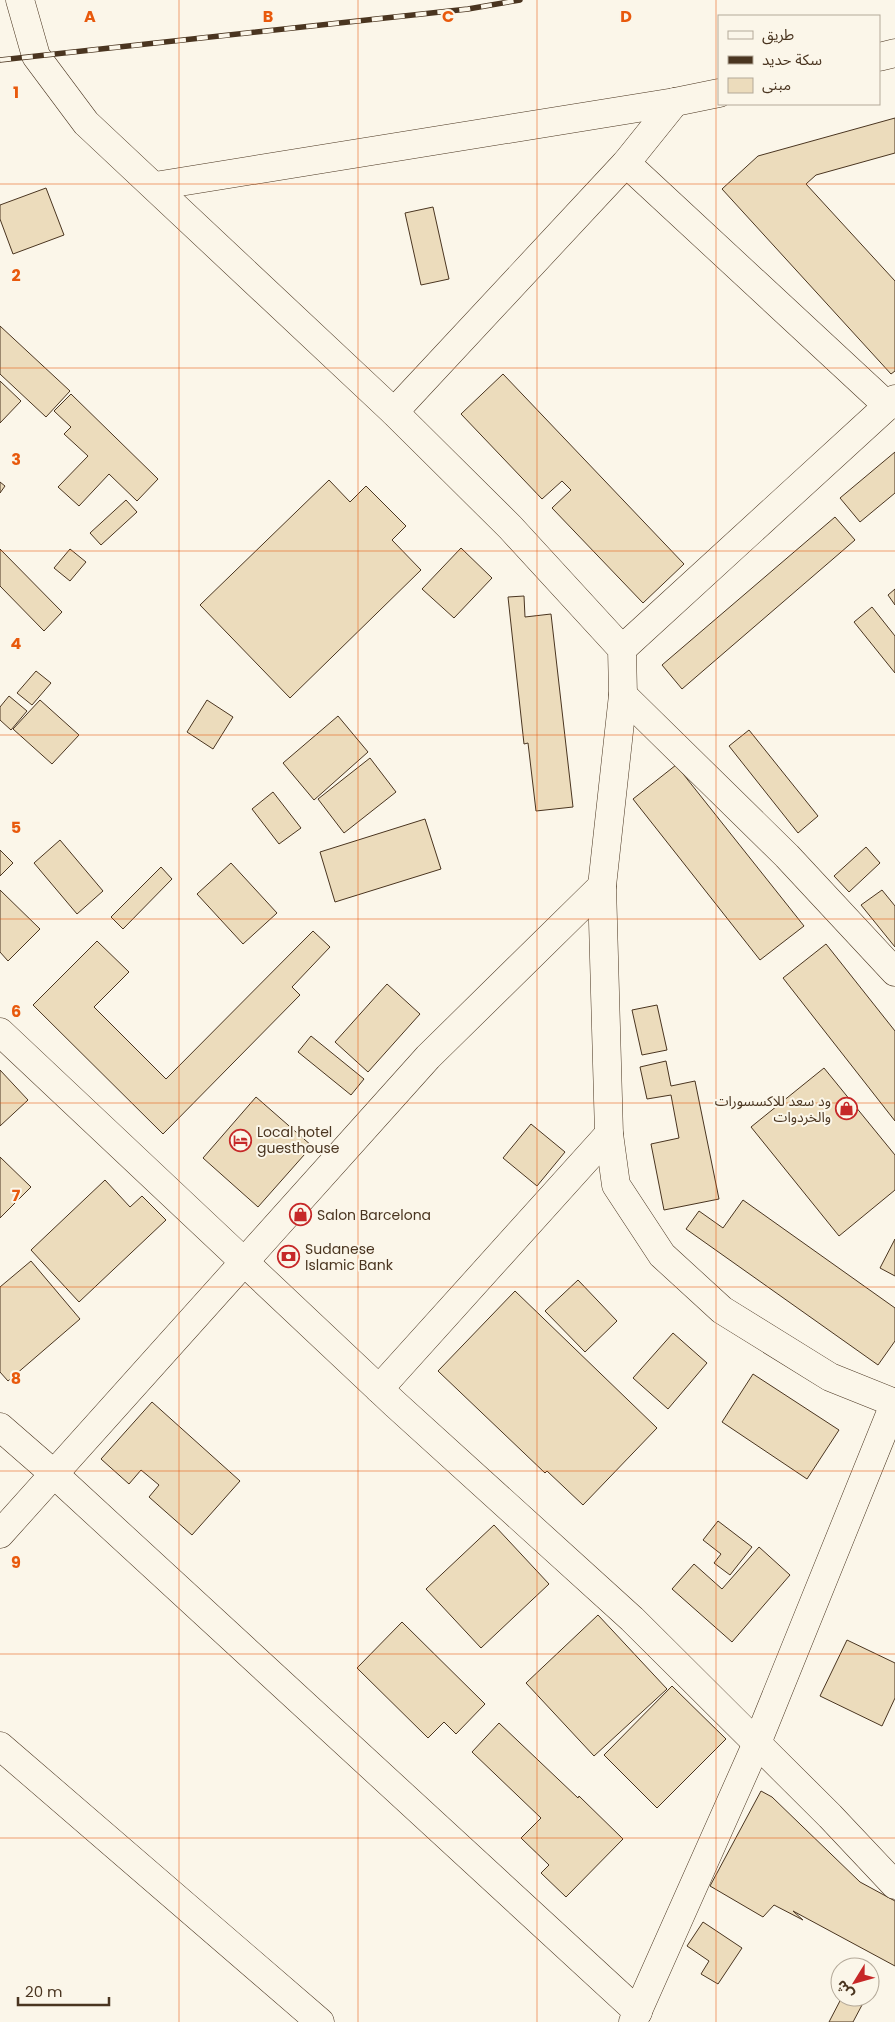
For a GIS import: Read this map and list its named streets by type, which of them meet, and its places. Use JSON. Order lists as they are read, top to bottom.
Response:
{
  "places": {
    "shop": ["ود سعد للاكسسورات والخردوات", "Salon Barcelona"],
    "hotel": ["Local hotel guesthouse"],
    "bank": ["Sudanese Islamic Bank"]
  },
  "legend": ["طريق", "سكة حديد", "مبنى"],
  "scale_bar": "20 m",
  "north": "bottom left",
  "grid": {
    "columns": [
      "A",
      "B",
      "C",
      "D"
    ],
    "rows": [
      "1",
      "2",
      "3",
      "4",
      "5",
      "6",
      "7",
      "8",
      "9"
    ]
  }
}
